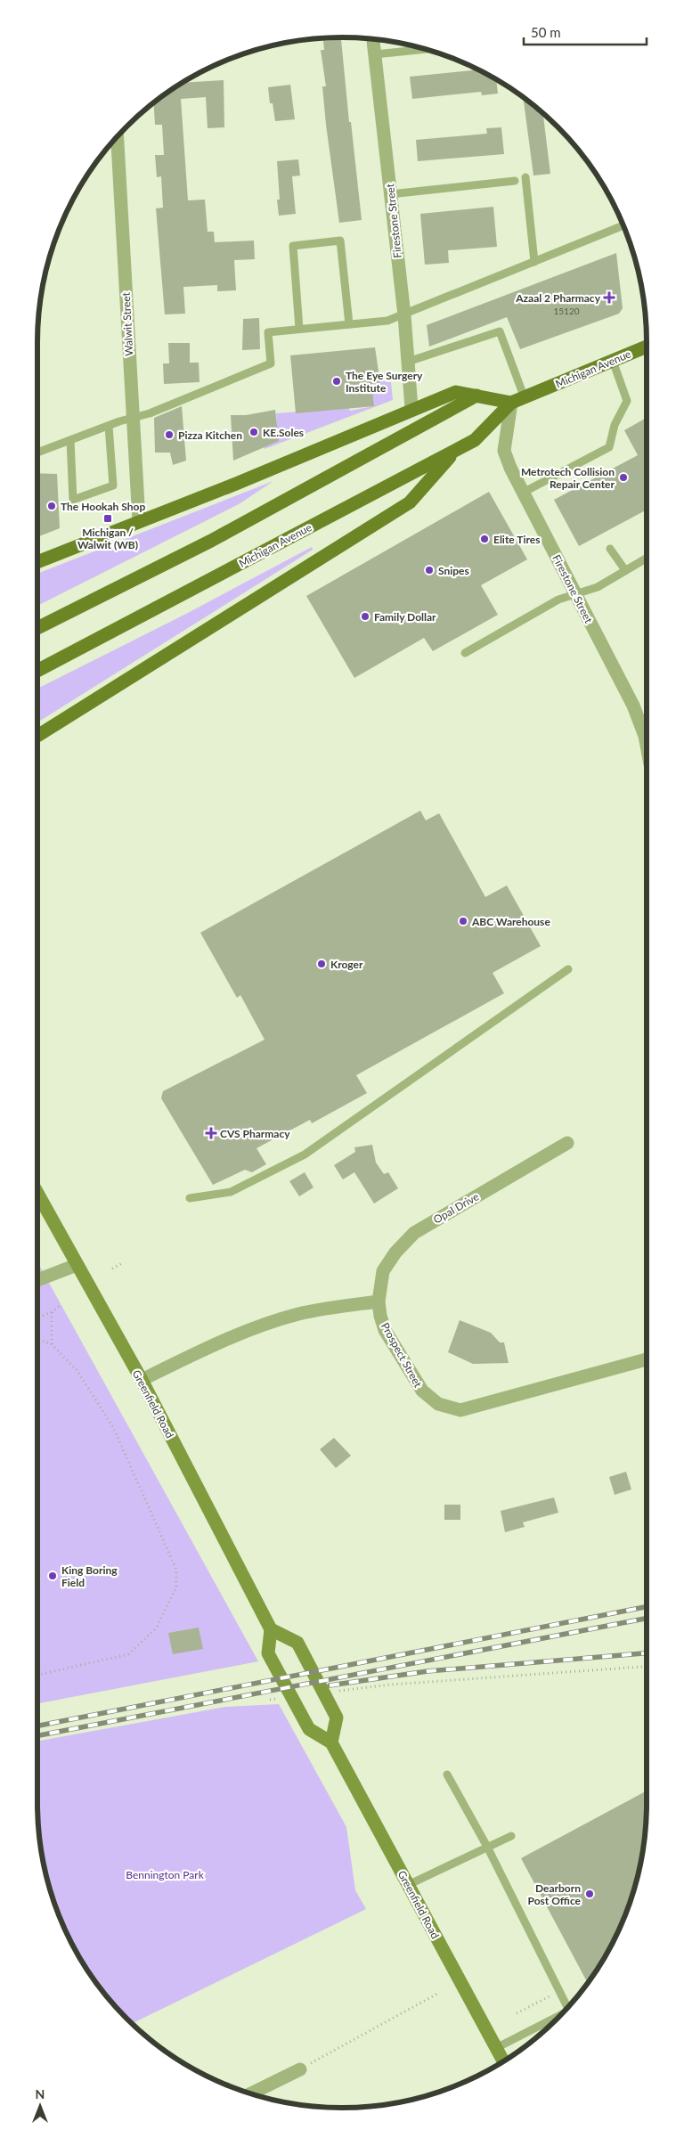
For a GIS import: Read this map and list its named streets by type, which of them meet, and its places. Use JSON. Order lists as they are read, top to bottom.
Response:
{
  "streets": {
    "main road": ["Michigan Avenue", "Greenfield Road"],
    "street": [
      "Firestone Street",
      "Walwit Street",
      "Opal Drive",
      "Prospect Street"
    ]
  },
  "crossings": [
    ["Firestone Street", "Michigan Avenue"],
    ["Opal Drive", "Prospect Street"]
  ],
  "parks": ["Bennington Park"],
  "places": {
    "health": ["Azaal 2 Pharmacy", "CVS Pharmacy"],
    "other": [
      "The Eye Surgery Institute",
      "KE.Soles",
      "Pizza Kitchen",
      "Metrotech Collision Repair Center",
      "The Hookah Shop",
      "Elite Tires",
      "Snipes",
      "Family Dollar",
      "ABC Warehouse",
      "Kroger",
      "King Boring Field",
      "Dearborn Post Office"
    ],
    "transit": ["Michigan / Walwit (WB)"]
  },
  "house_numbers": ["15120"],
  "scale_bar": "50 m",
  "north": "top"
}
